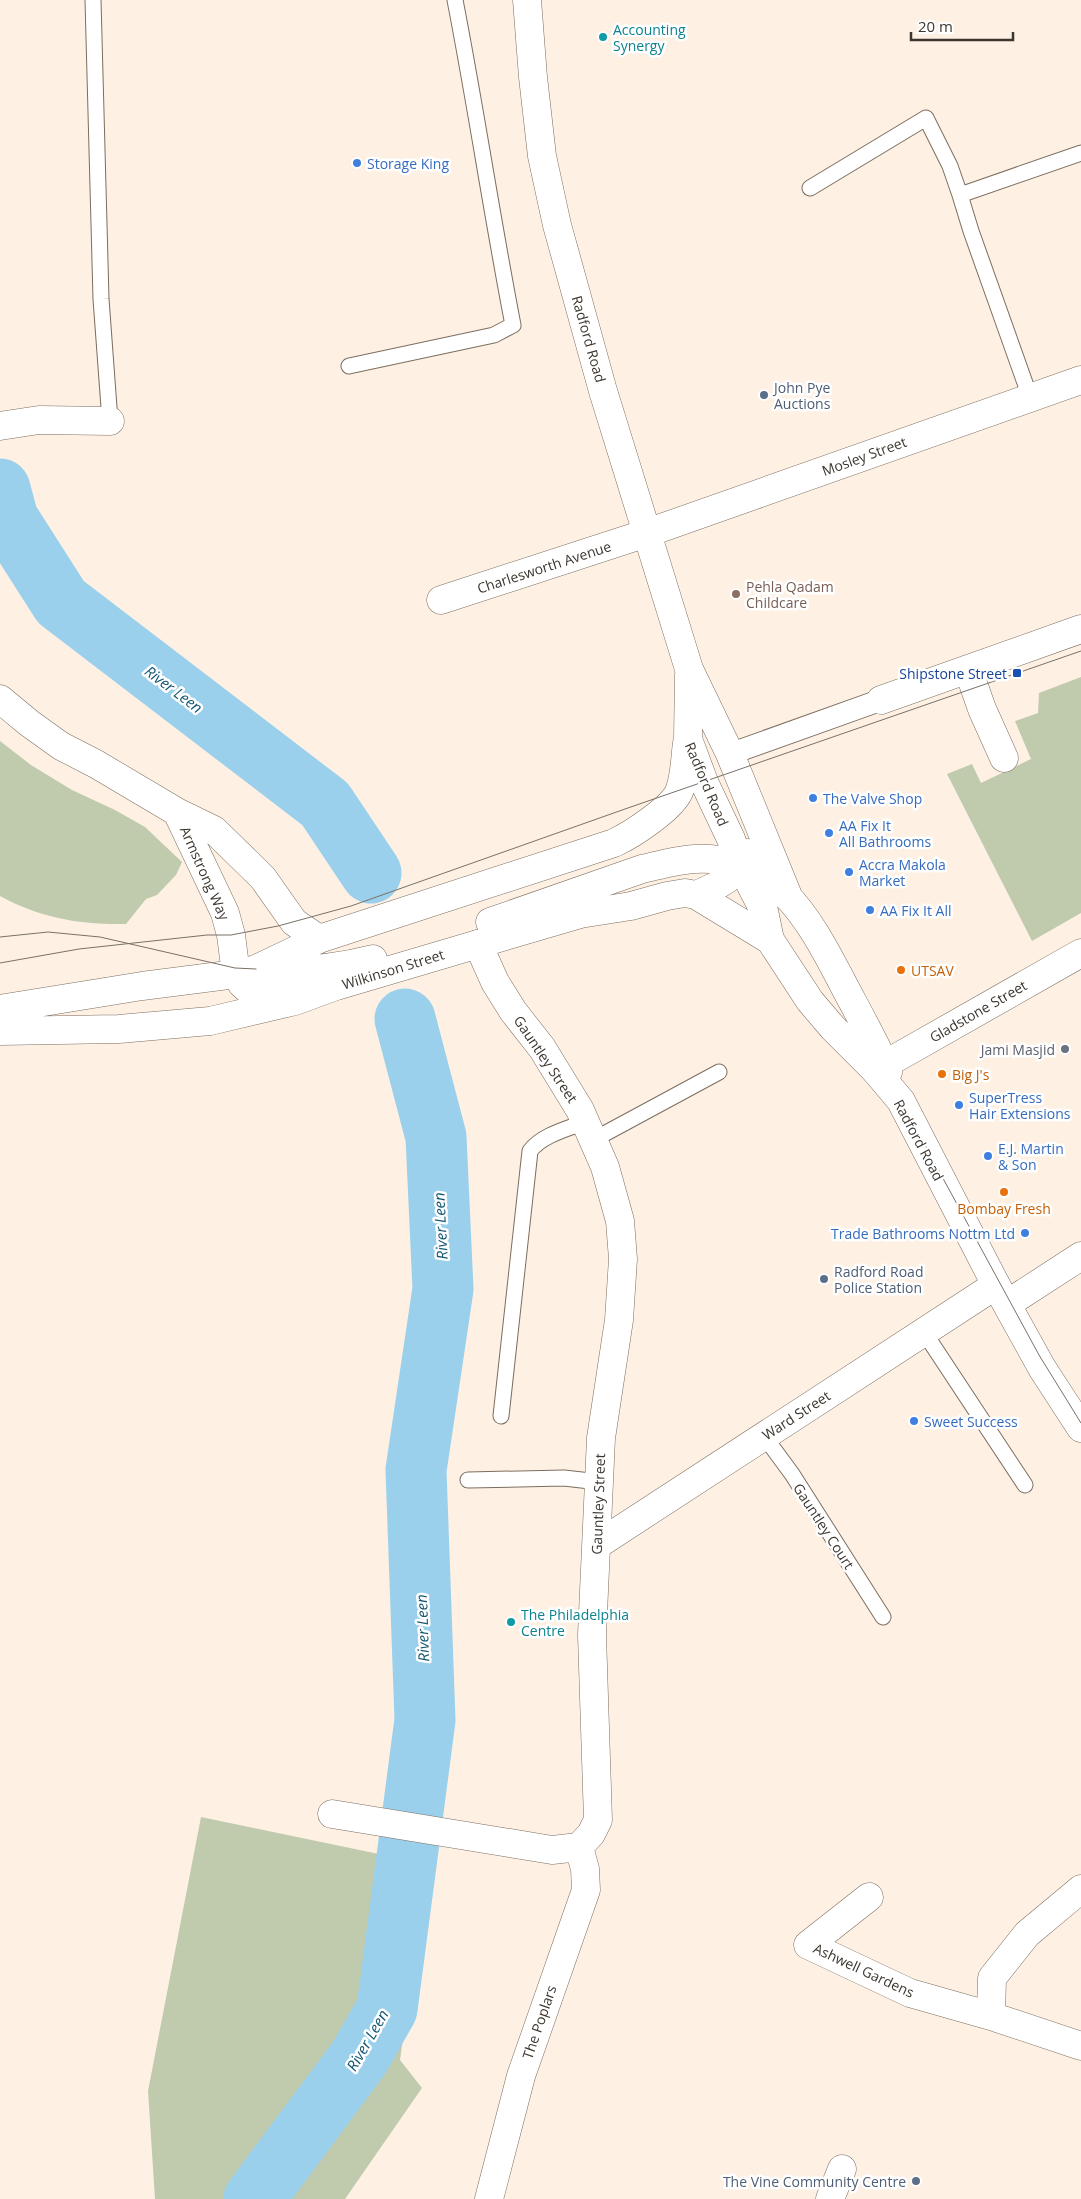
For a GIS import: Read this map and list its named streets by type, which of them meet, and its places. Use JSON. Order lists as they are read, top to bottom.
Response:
{
  "streets": {
    "street": [
      "Radford Road",
      "Mosley Street",
      "Charlesworth Avenue",
      "Armstrong Way",
      "Wilkinson Street",
      "Gladstone Street",
      "Gauntley Street",
      "Ward Street",
      "Ashwell Gardens",
      "The Poplars"
    ],
    "lane": ["Gauntley Court"]
  },
  "crossings": [
    ["Radford Road", "Mosley Street"],
    ["Radford Road", "Charlesworth Avenue"],
    ["Radford Road", "Wilkinson Street"],
    ["Radford Road", "Gladstone Street"],
    ["Radford Road", "Ward Street"],
    ["Mosley Street", "Charlesworth Avenue"],
    ["Wilkinson Street", "Gauntley Street"],
    ["Gauntley Street", "Ward Street"],
    ["Gauntley Street", "The Poplars"],
    ["Ward Street", "Gauntley Court"]
  ],
  "water": ["River Leen"],
  "places": {
    "other": [
      "Accounting Synergy",
      "Storage King",
      "John Pye Auctions",
      "Pehla Qadam Childcare",
      "The Valve Shop",
      "AA Fix It All Bathrooms",
      "Accra Makola Market",
      "AA Fix It All",
      "UTSAV",
      "Jami Masjid",
      "Big J's",
      "SuperTress Hair Extensions",
      "E.J. Martin & Son",
      "Bombay Fresh",
      "Trade Bathrooms Nottm Ltd",
      "Radford Road Police Station",
      "Sweet Success",
      "The Philadelphia Centre",
      "The Vine Community Centre"
    ],
    "transit": ["Shipstone Street"]
  },
  "scale_bar": "20 m"
}
